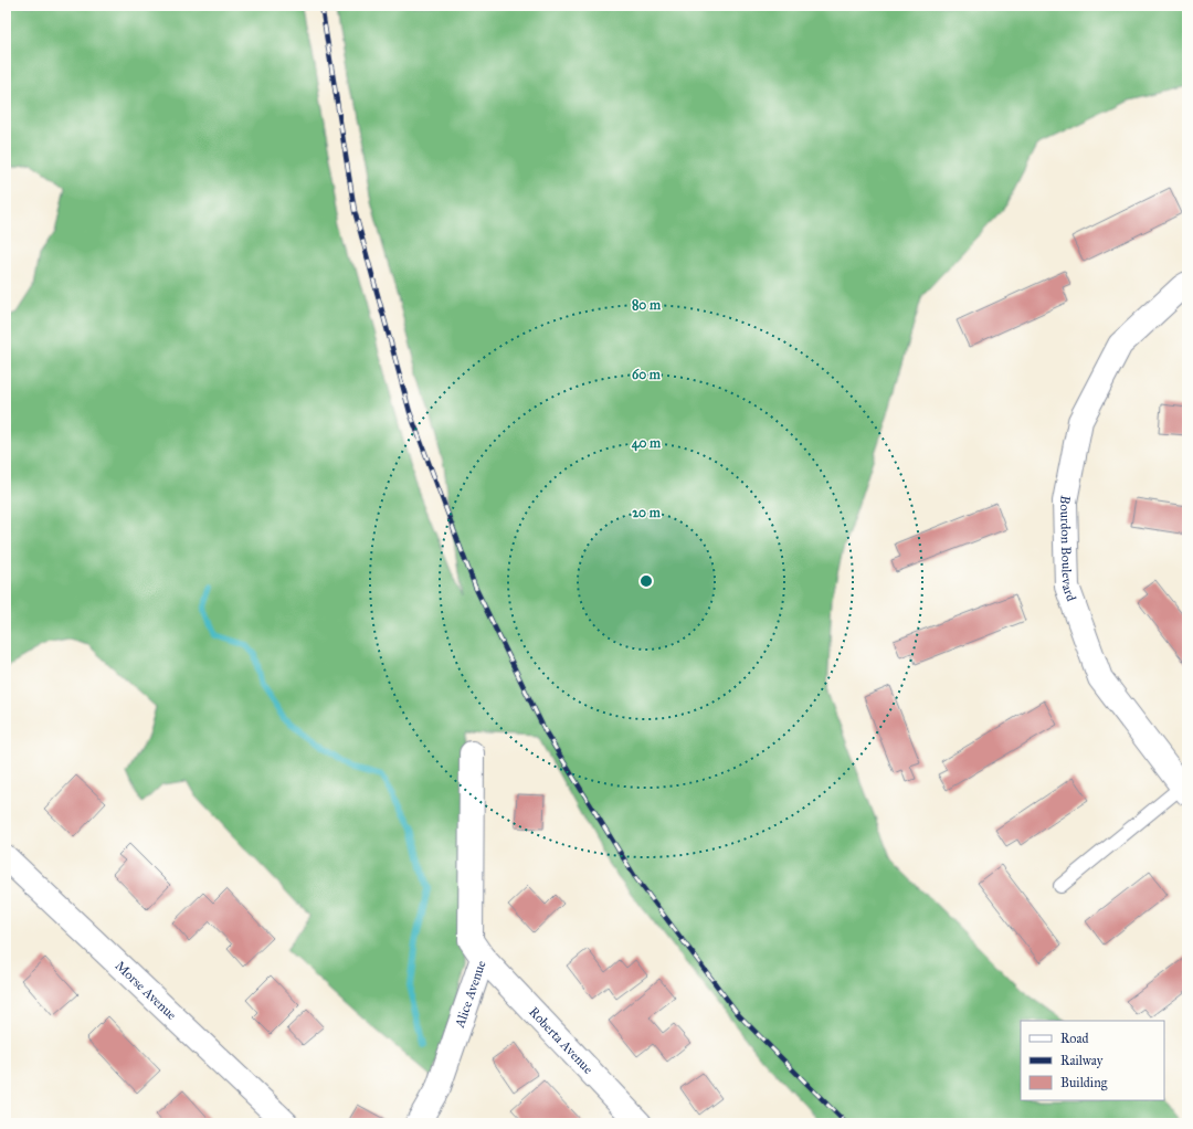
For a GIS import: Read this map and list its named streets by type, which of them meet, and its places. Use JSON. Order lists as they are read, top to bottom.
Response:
{
  "streets": {
    "street": [
      "Bourdon Boulevard",
      "Morse Avenue",
      "Alice Avenue",
      "Roberta Avenue"
    ]
  },
  "crossings": [
    ["Alice Avenue", "Roberta Avenue"]
  ],
  "legend": ["Road", "Railway", "Building"],
  "rings": [
    "80 m",
    "60 m",
    "40 m",
    "20 m"
  ]
}
